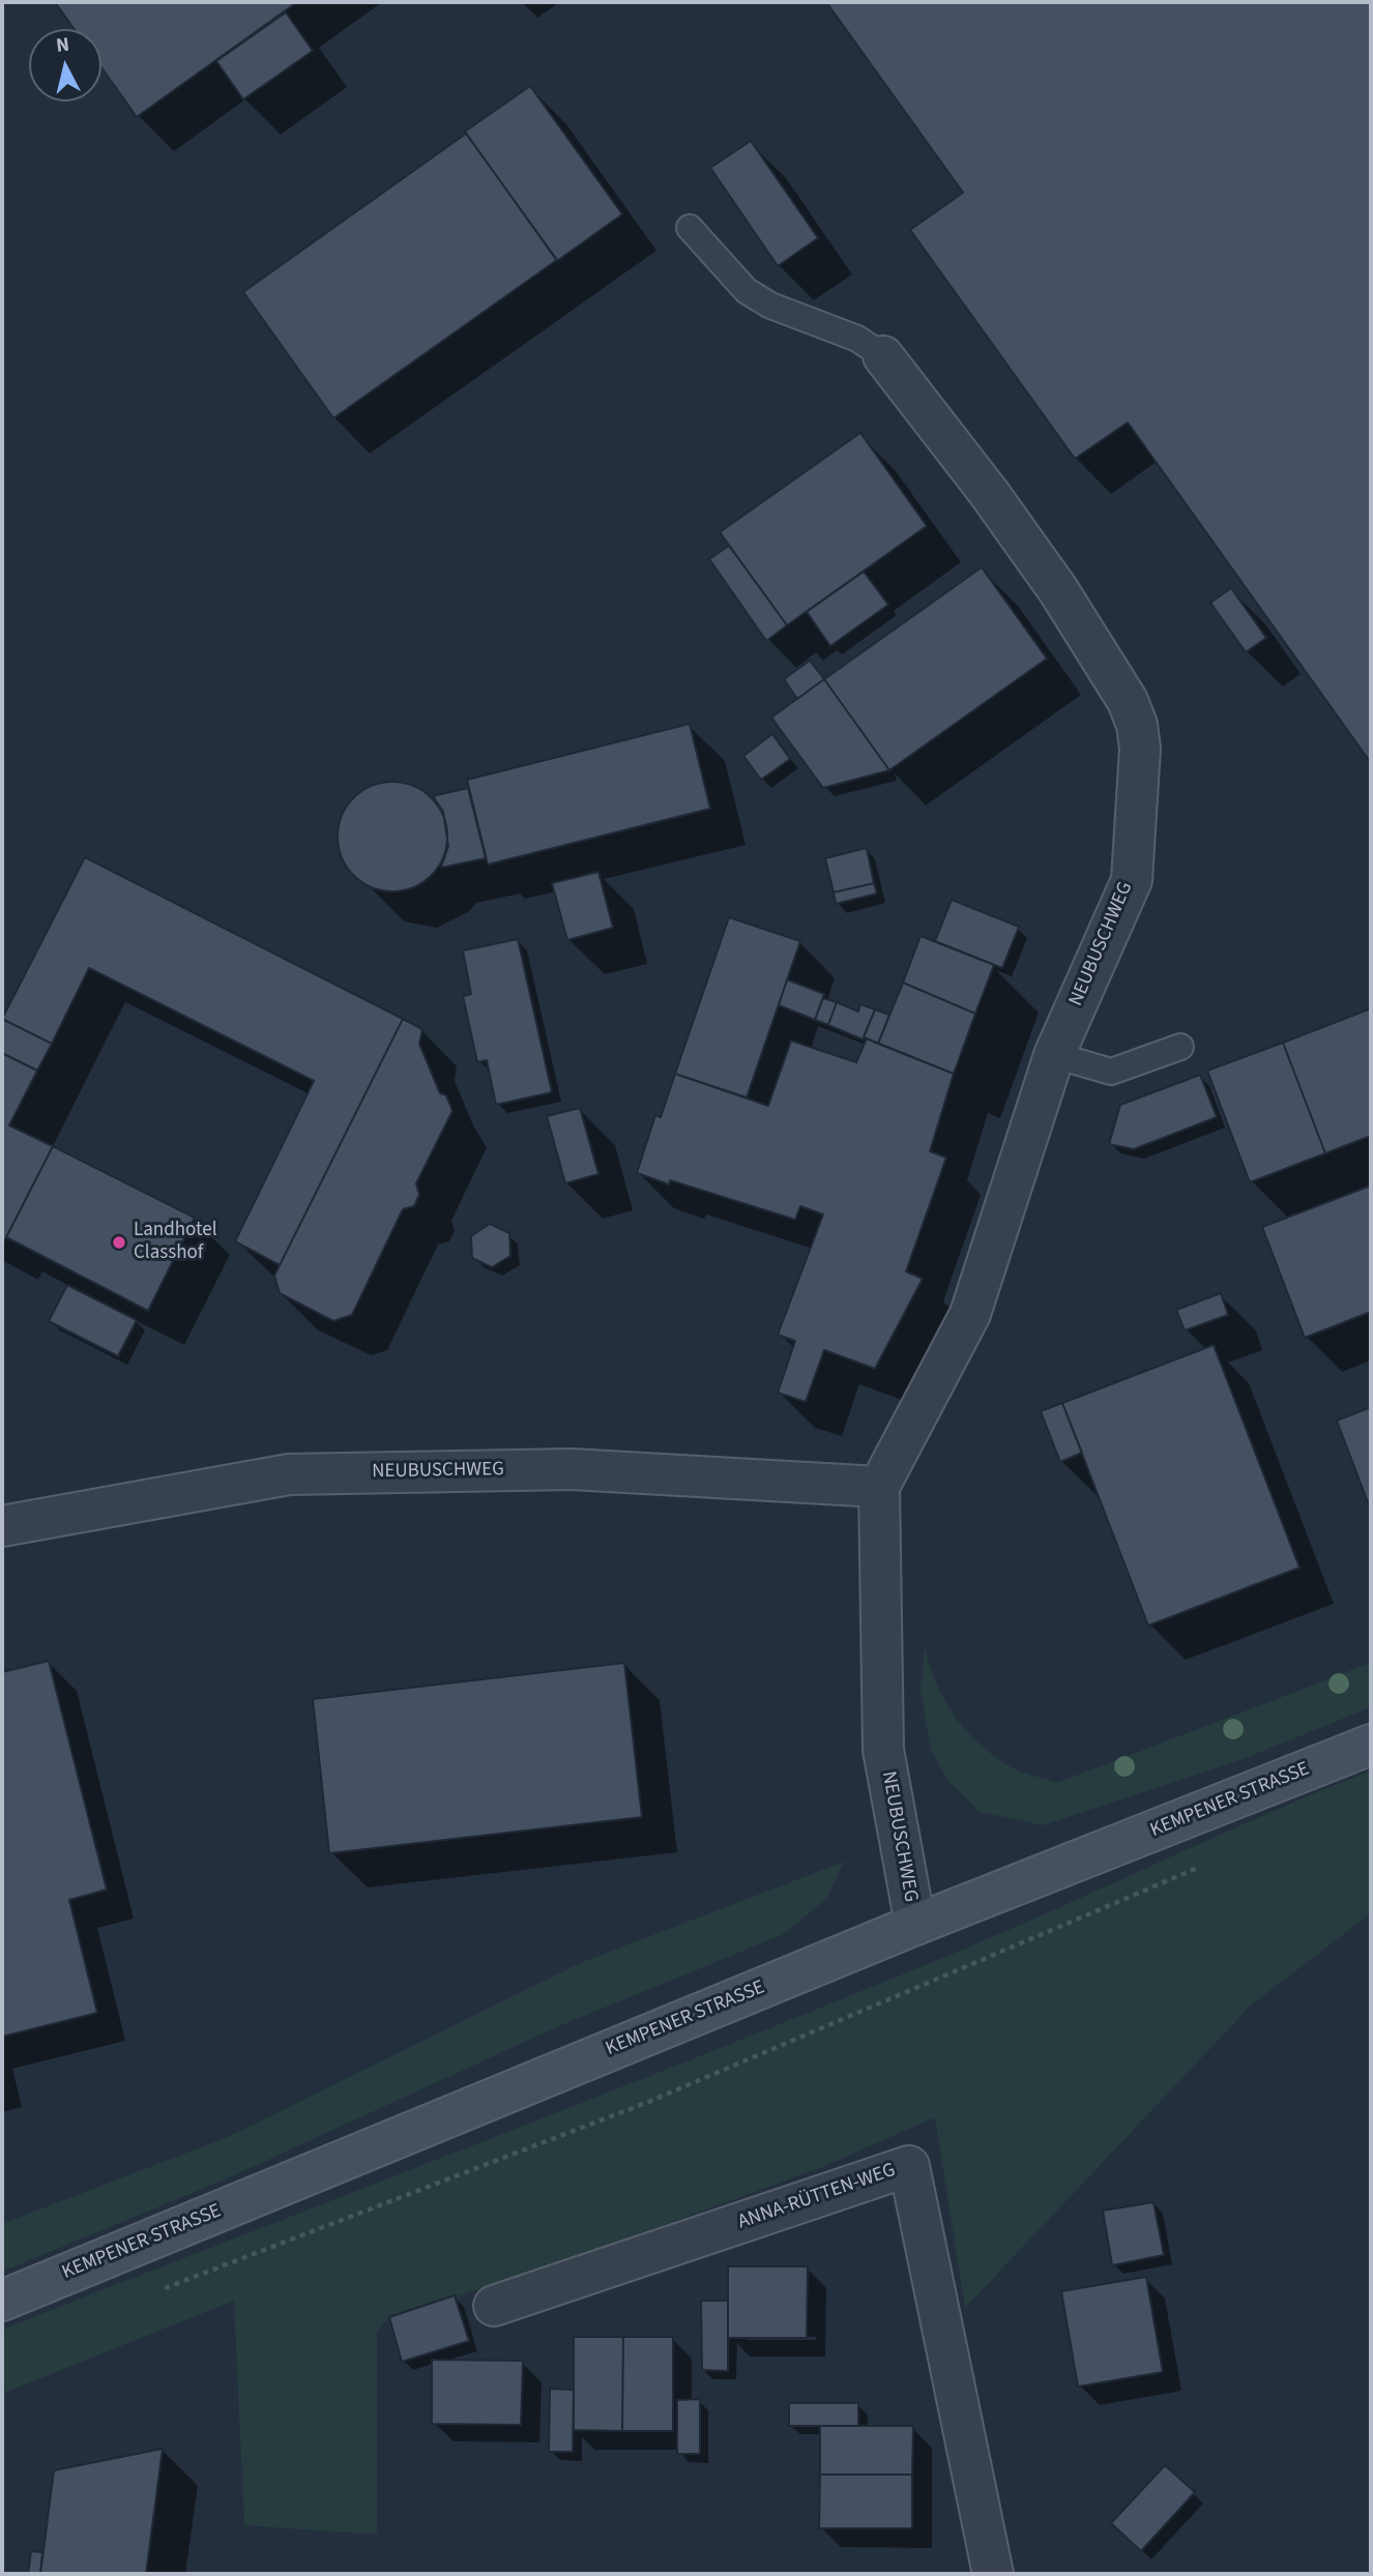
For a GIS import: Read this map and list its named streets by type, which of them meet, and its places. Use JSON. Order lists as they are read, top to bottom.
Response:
{
  "streets": {
    "main road": ["KEMPENER STRASSE"],
    "street": ["NEUBUSCHWEG", "ANNA-RÜTTEN-WEG"]
  },
  "crossings": [
    ["NEUBUSCHWEG", "KEMPENER STRASSE"]
  ],
  "places": ["Landhotel Classhof"],
  "north": "top"
}
